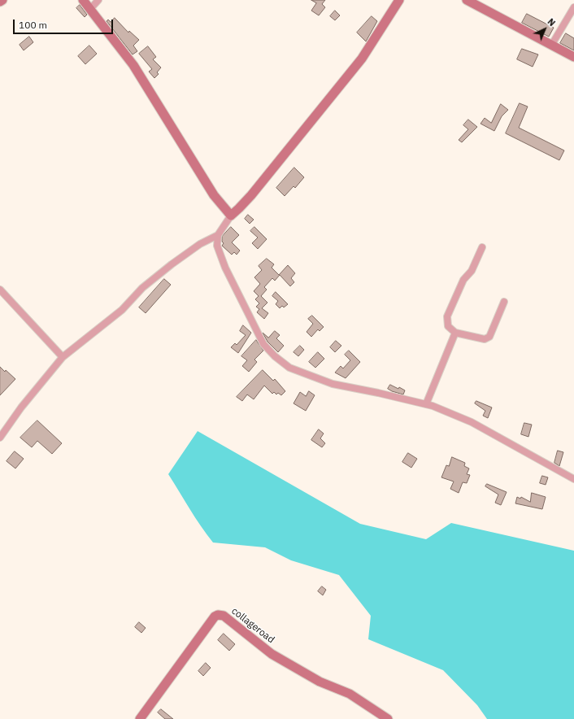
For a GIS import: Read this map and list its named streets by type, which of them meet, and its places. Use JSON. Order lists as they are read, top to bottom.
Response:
{
  "streets": {
    "main road": ["collageroad"]
  },
  "scale_bar": "100 m",
  "north": "top right"
}
